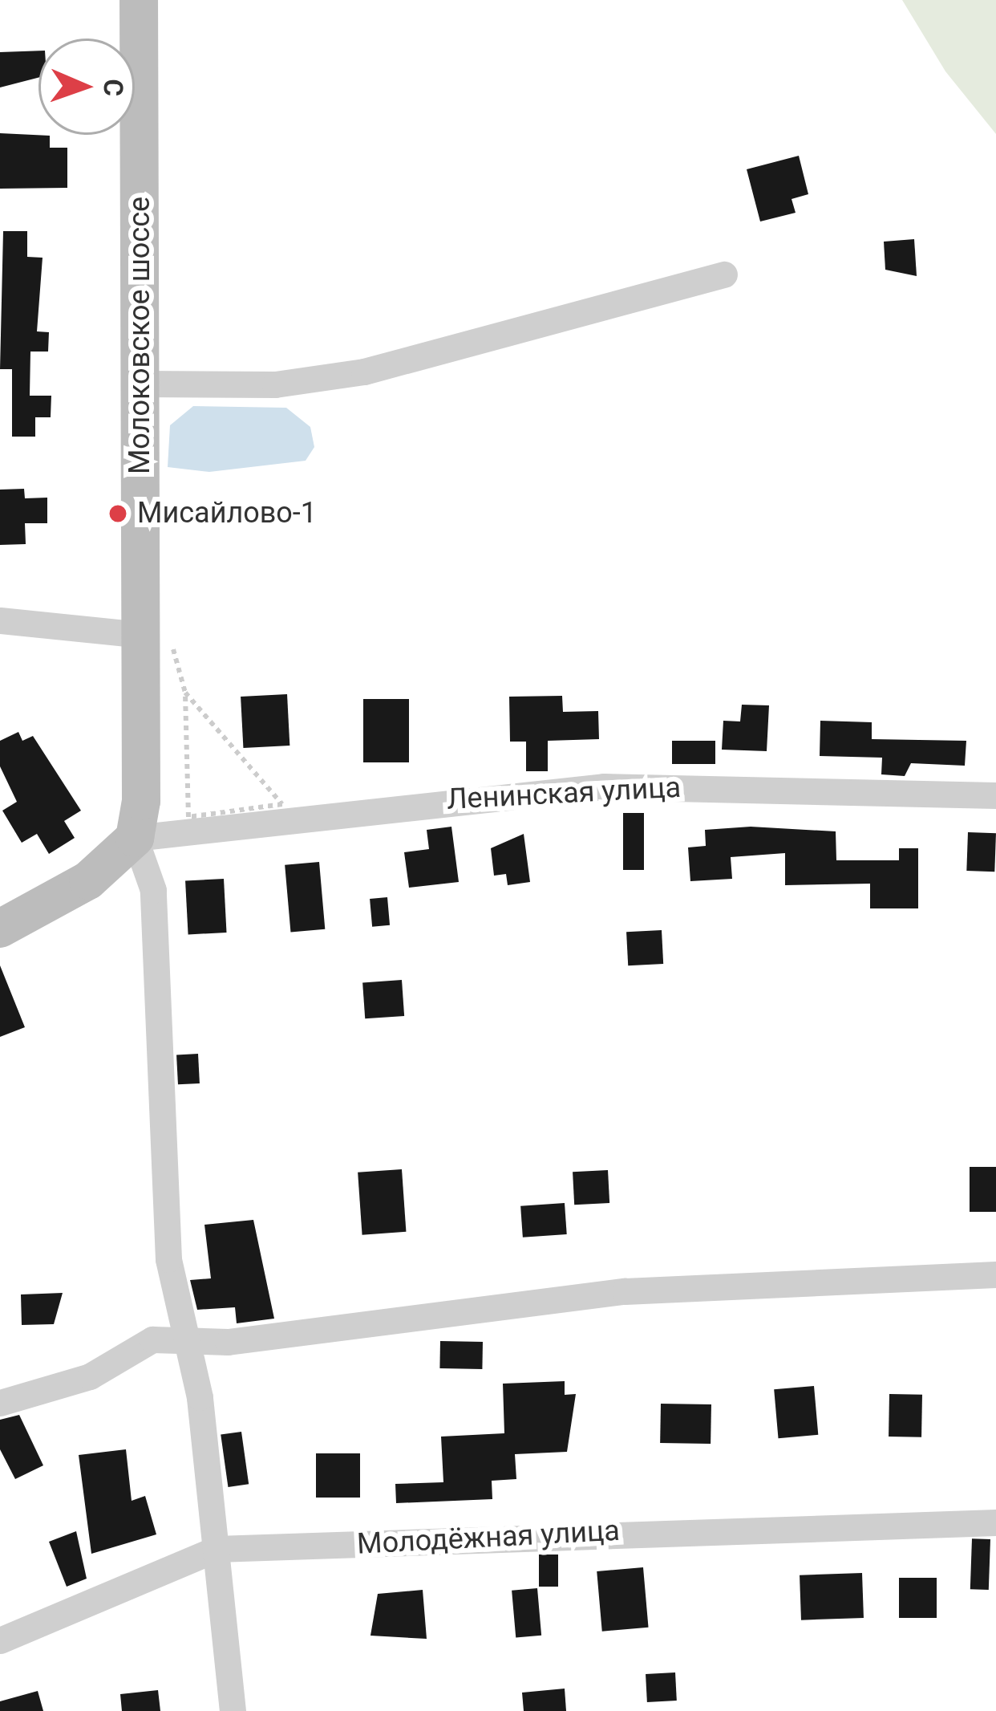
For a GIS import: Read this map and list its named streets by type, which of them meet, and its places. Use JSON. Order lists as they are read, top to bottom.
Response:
{
  "streets": {
    "main road": ["Молоковское шоссе"],
    "street": ["Ленинская улица", "Молодёжная улица"]
  },
  "crossings": [
    ["Молоковское шоссе", "Ленинская улица"]
  ],
  "places": ["Мисайлово-1"],
  "north": "right"
}
